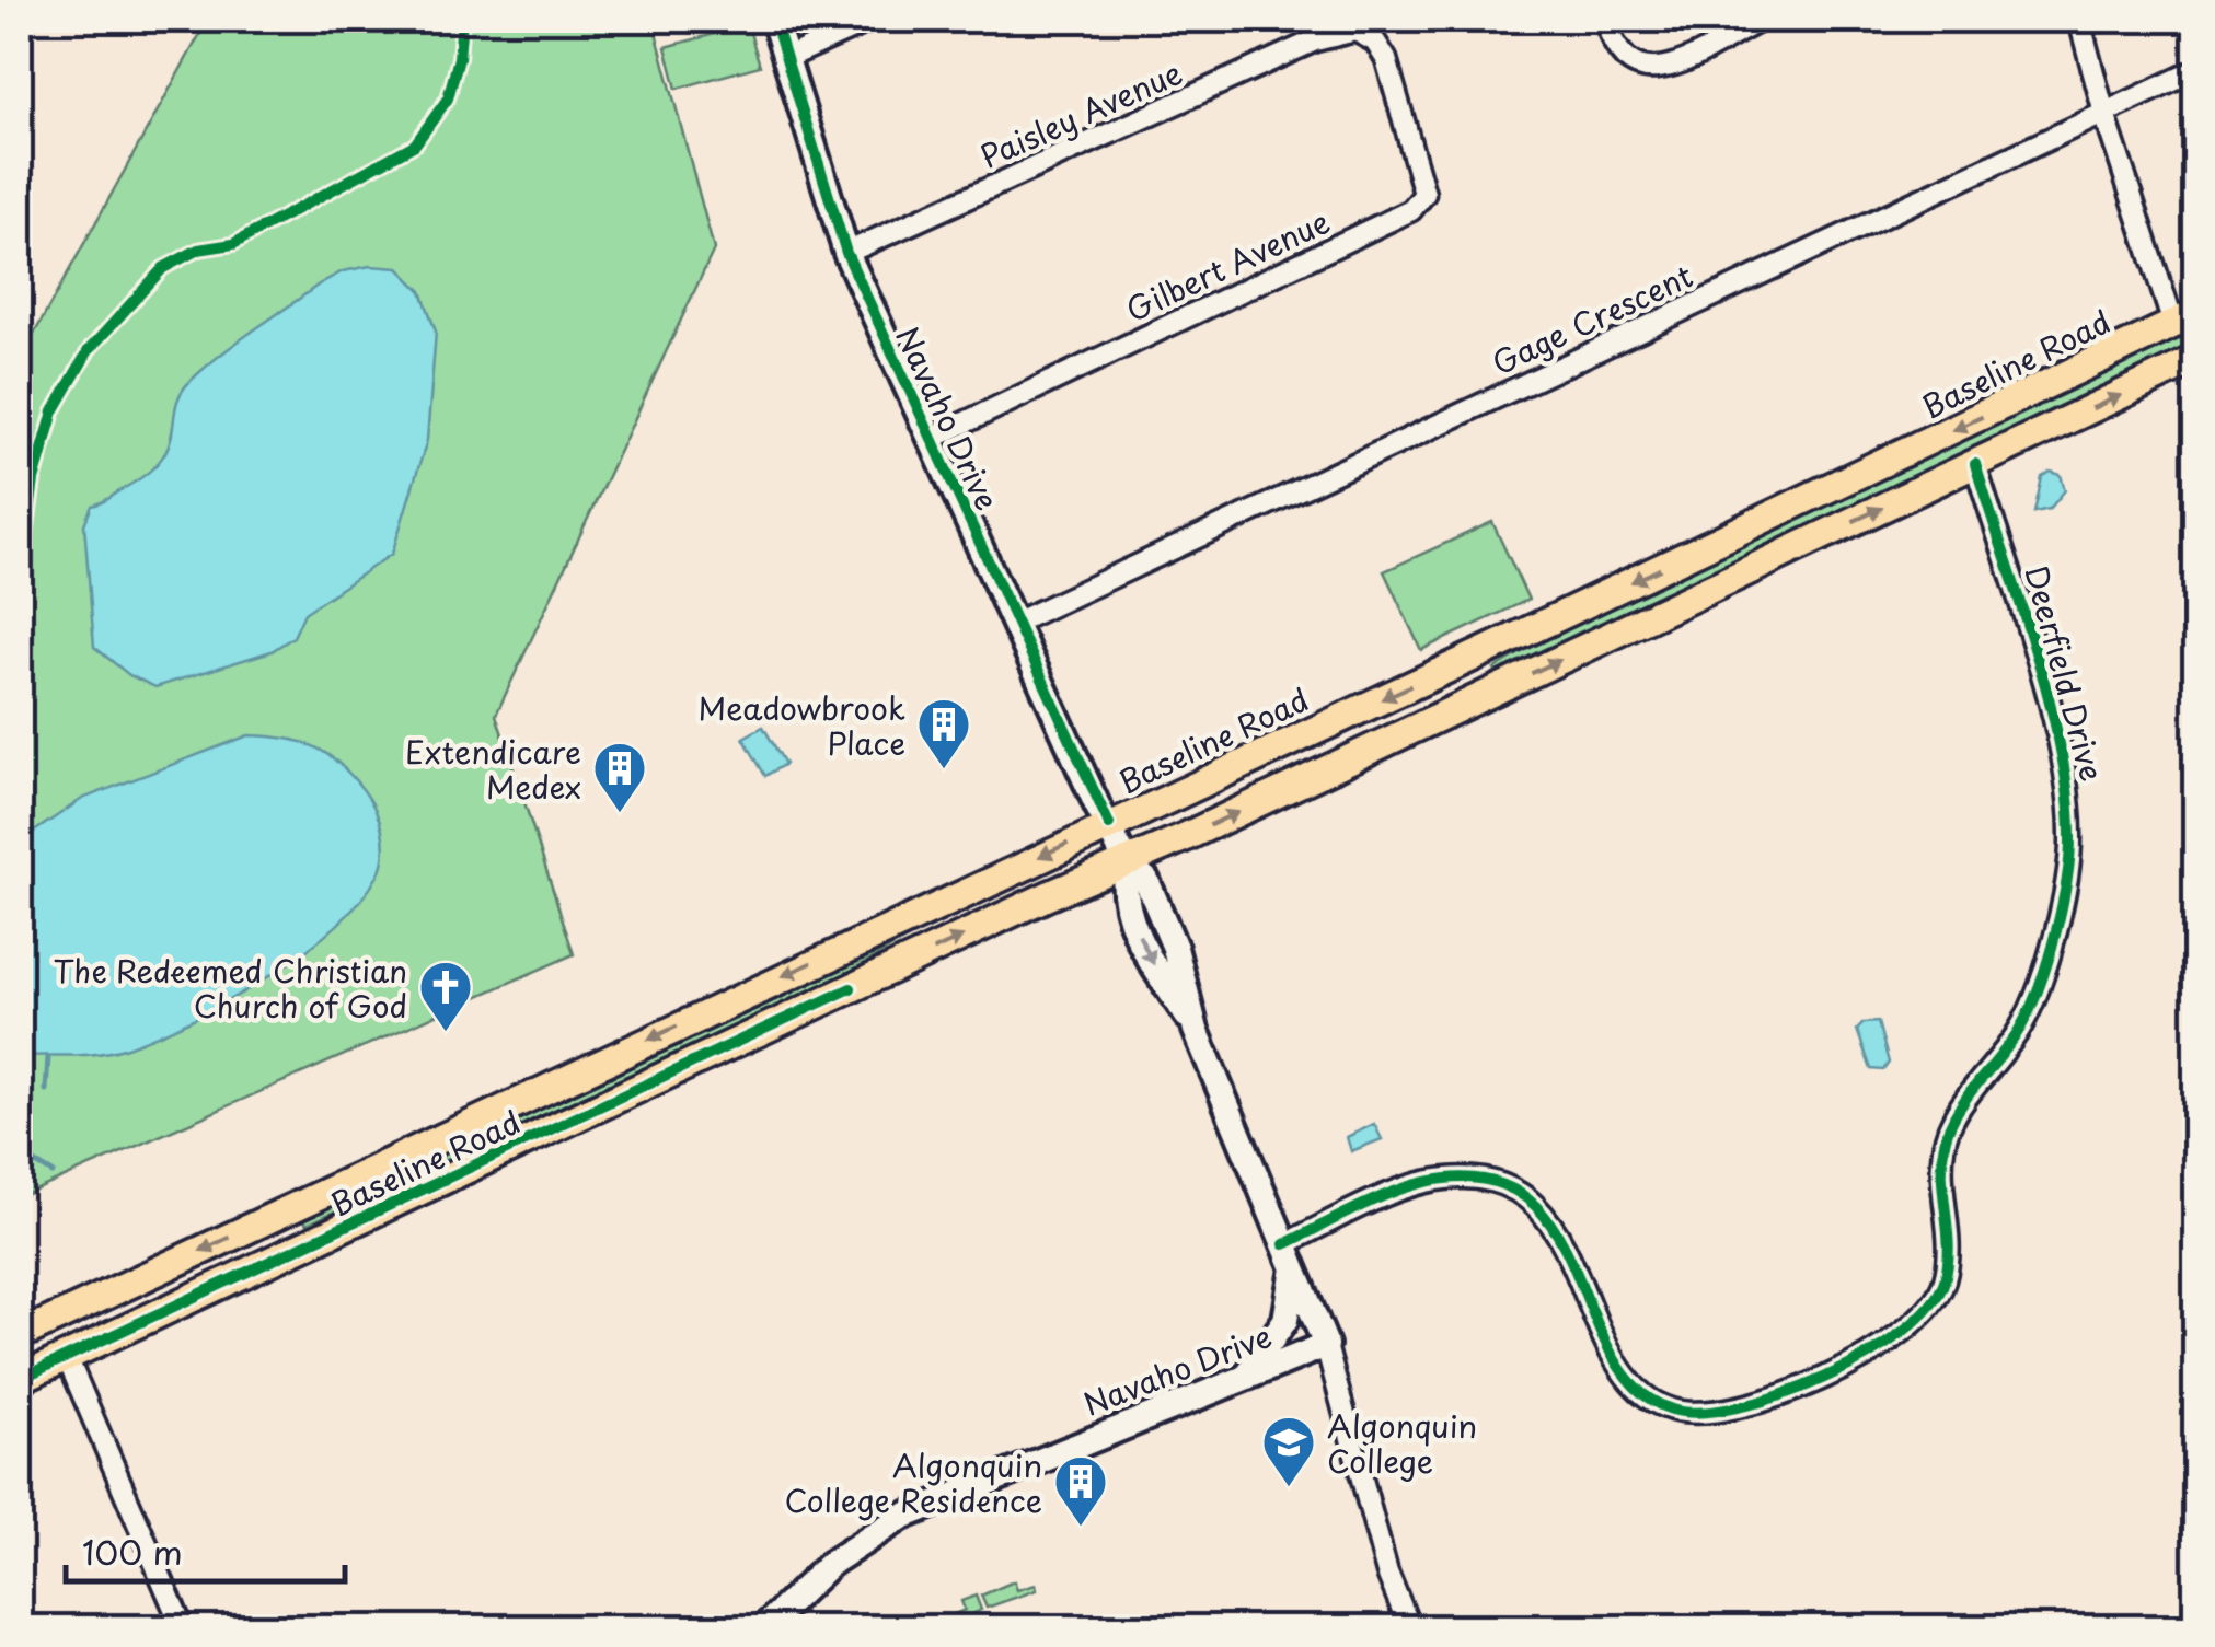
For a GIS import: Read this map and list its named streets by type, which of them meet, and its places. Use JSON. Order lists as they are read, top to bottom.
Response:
{
  "streets": {
    "main road": ["Baseline Road"],
    "street": [
      "Paisley Avenue",
      "Gilbert Avenue",
      "Gage Crescent",
      "Navaho Drive",
      "Deerfield Drive"
    ]
  },
  "crossings": [
    ["Paisley Avenue", "Gilbert Avenue"],
    ["Paisley Avenue", "Navaho Drive"],
    ["Gilbert Avenue", "Navaho Drive"],
    ["Gage Crescent", "Navaho Drive"],
    ["Baseline Road", "Navaho Drive"],
    ["Baseline Road", "Deerfield Drive"],
    ["Navaho Drive", "Deerfield Drive"]
  ],
  "places": {
    "building": ["Meadowbrook Place", "Extendicare Medex", "Algonquin College Residence"],
    "church": ["The Redeemed Christian Church of God"],
    "school or university": ["Algonquin College"]
  },
  "scale_bar": "100 m"
}
